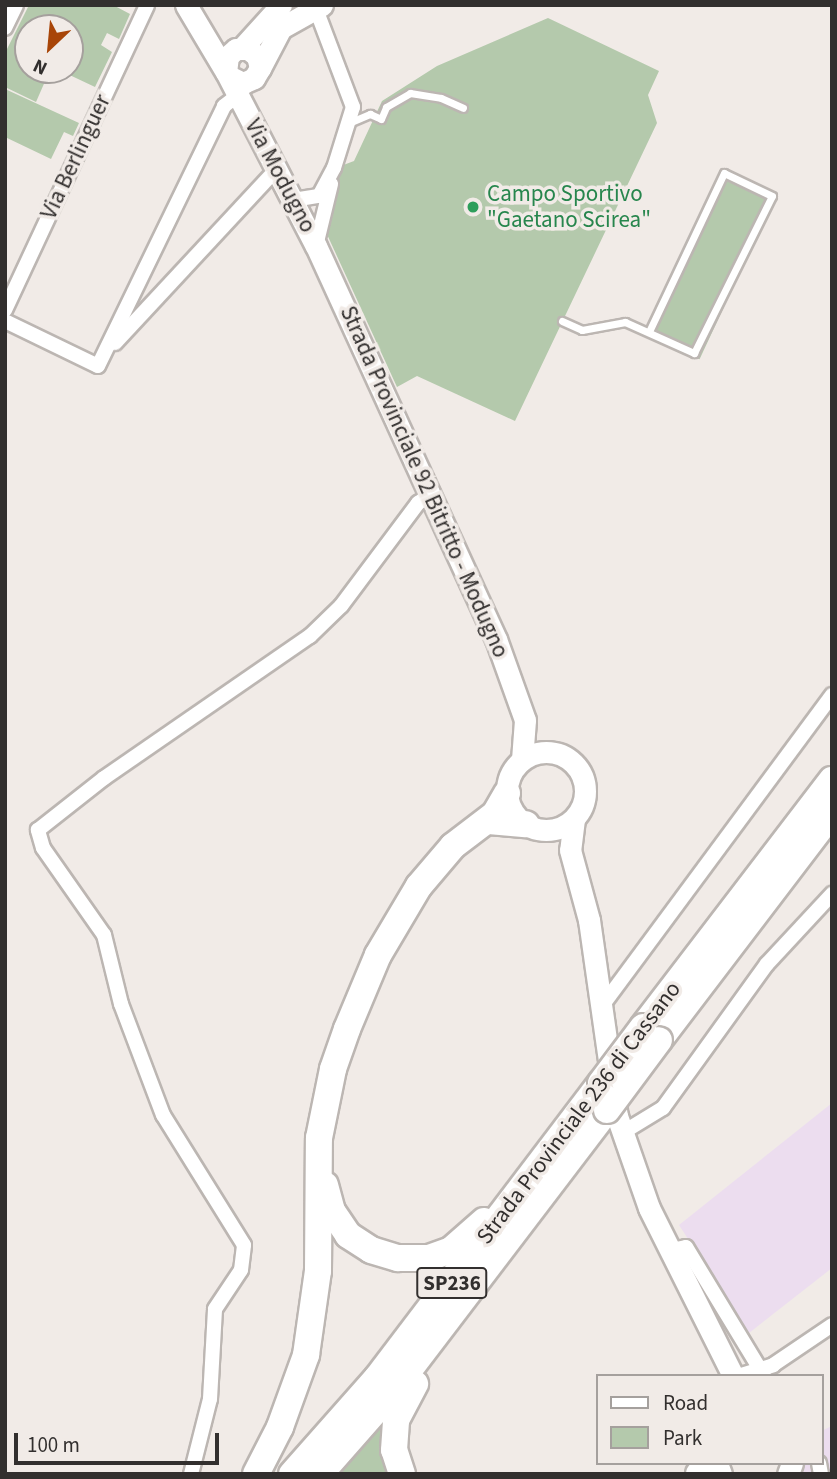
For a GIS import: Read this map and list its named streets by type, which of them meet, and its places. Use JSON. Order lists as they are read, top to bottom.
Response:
{
  "streets": {
    "highway": ["Strada Provinciale 236 di Cassano", "SP236"],
    "main road": ["Via Modugno", "Strada Provinciale 92 Bitritto - Modugno"],
    "street": ["Via Berlinguer"]
  },
  "crossings": [
    ["Via Modugno", "Strada Provinciale 92 Bitritto - Modugno"]
  ],
  "places": ["Campo Sportivo \"Gaetano Scirea\""],
  "legend": ["Road", "Park"],
  "scale_bar": "100 m",
  "north": "bottom left"
}
